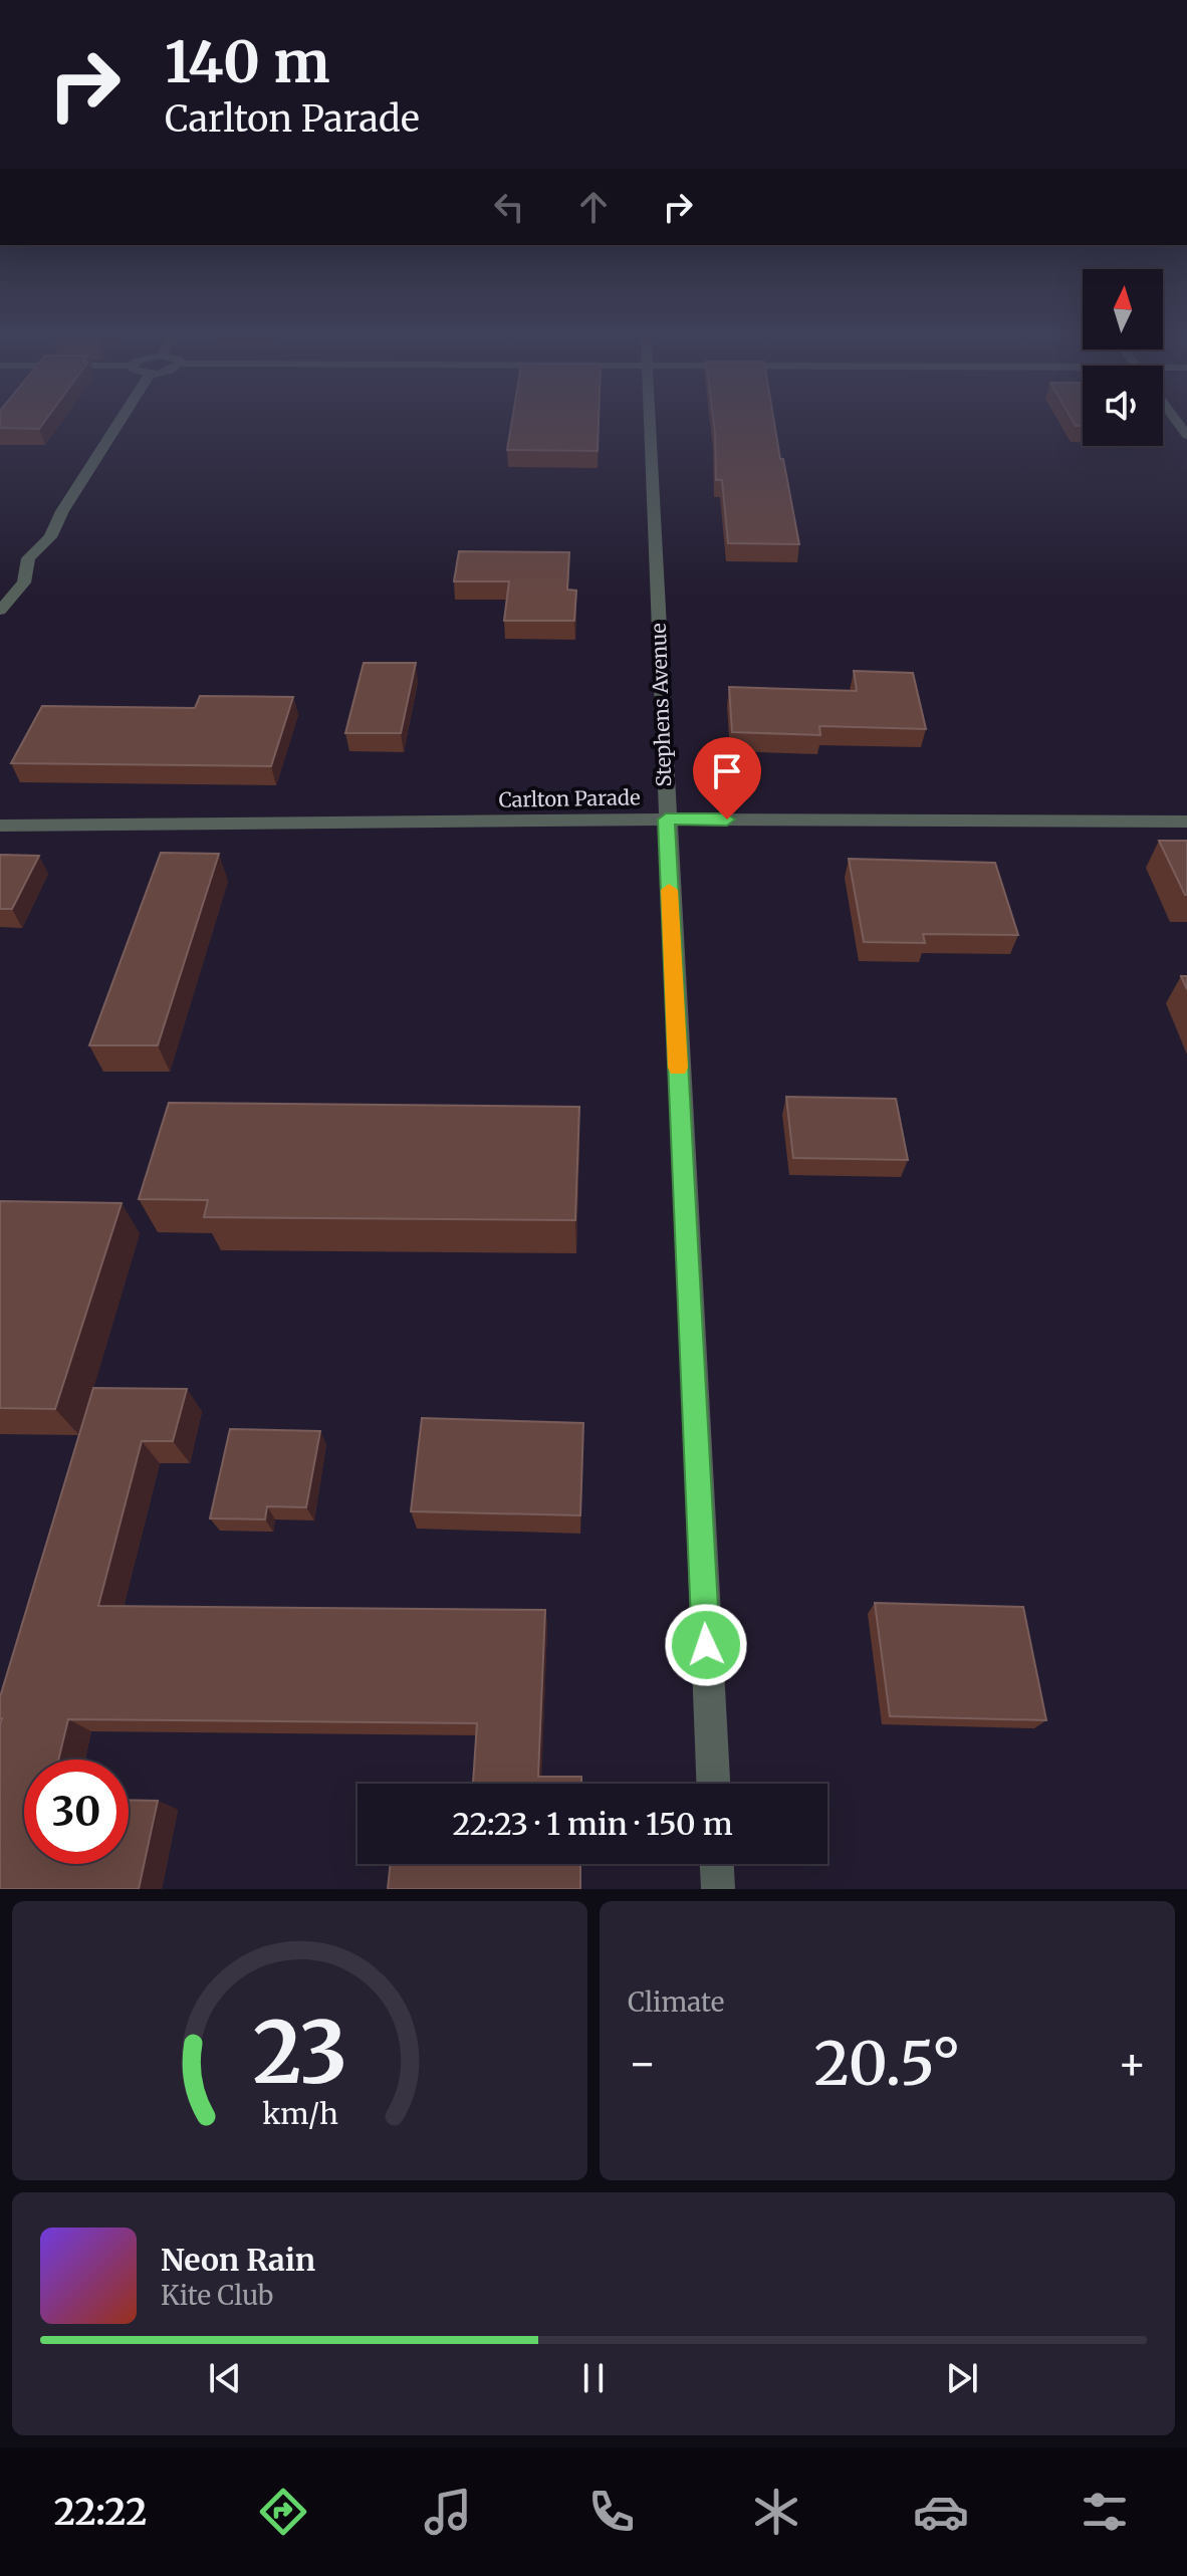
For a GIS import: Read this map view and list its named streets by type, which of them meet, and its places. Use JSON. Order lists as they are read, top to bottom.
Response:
{
  "streets": {
    "street": ["Stephens Avenue", "Carlton Parade"]
  },
  "crossings": [
    ["Stephens Avenue", "Carlton Parade"]
  ],
  "north": "top",
  "page": {
    "turn": ["140 m", "Carlton Parade"],
    "limit": "30",
    "trip": "22:23 · 1 min · 150 m",
    "tile": "Climate",
    "heat": ["−", "20.5°", "+"],
    "song": ["Neon Rain", "Kite Club"],
    "tabs": "22:22",
    "gauge": ["23", "km/h"]
  }
}
